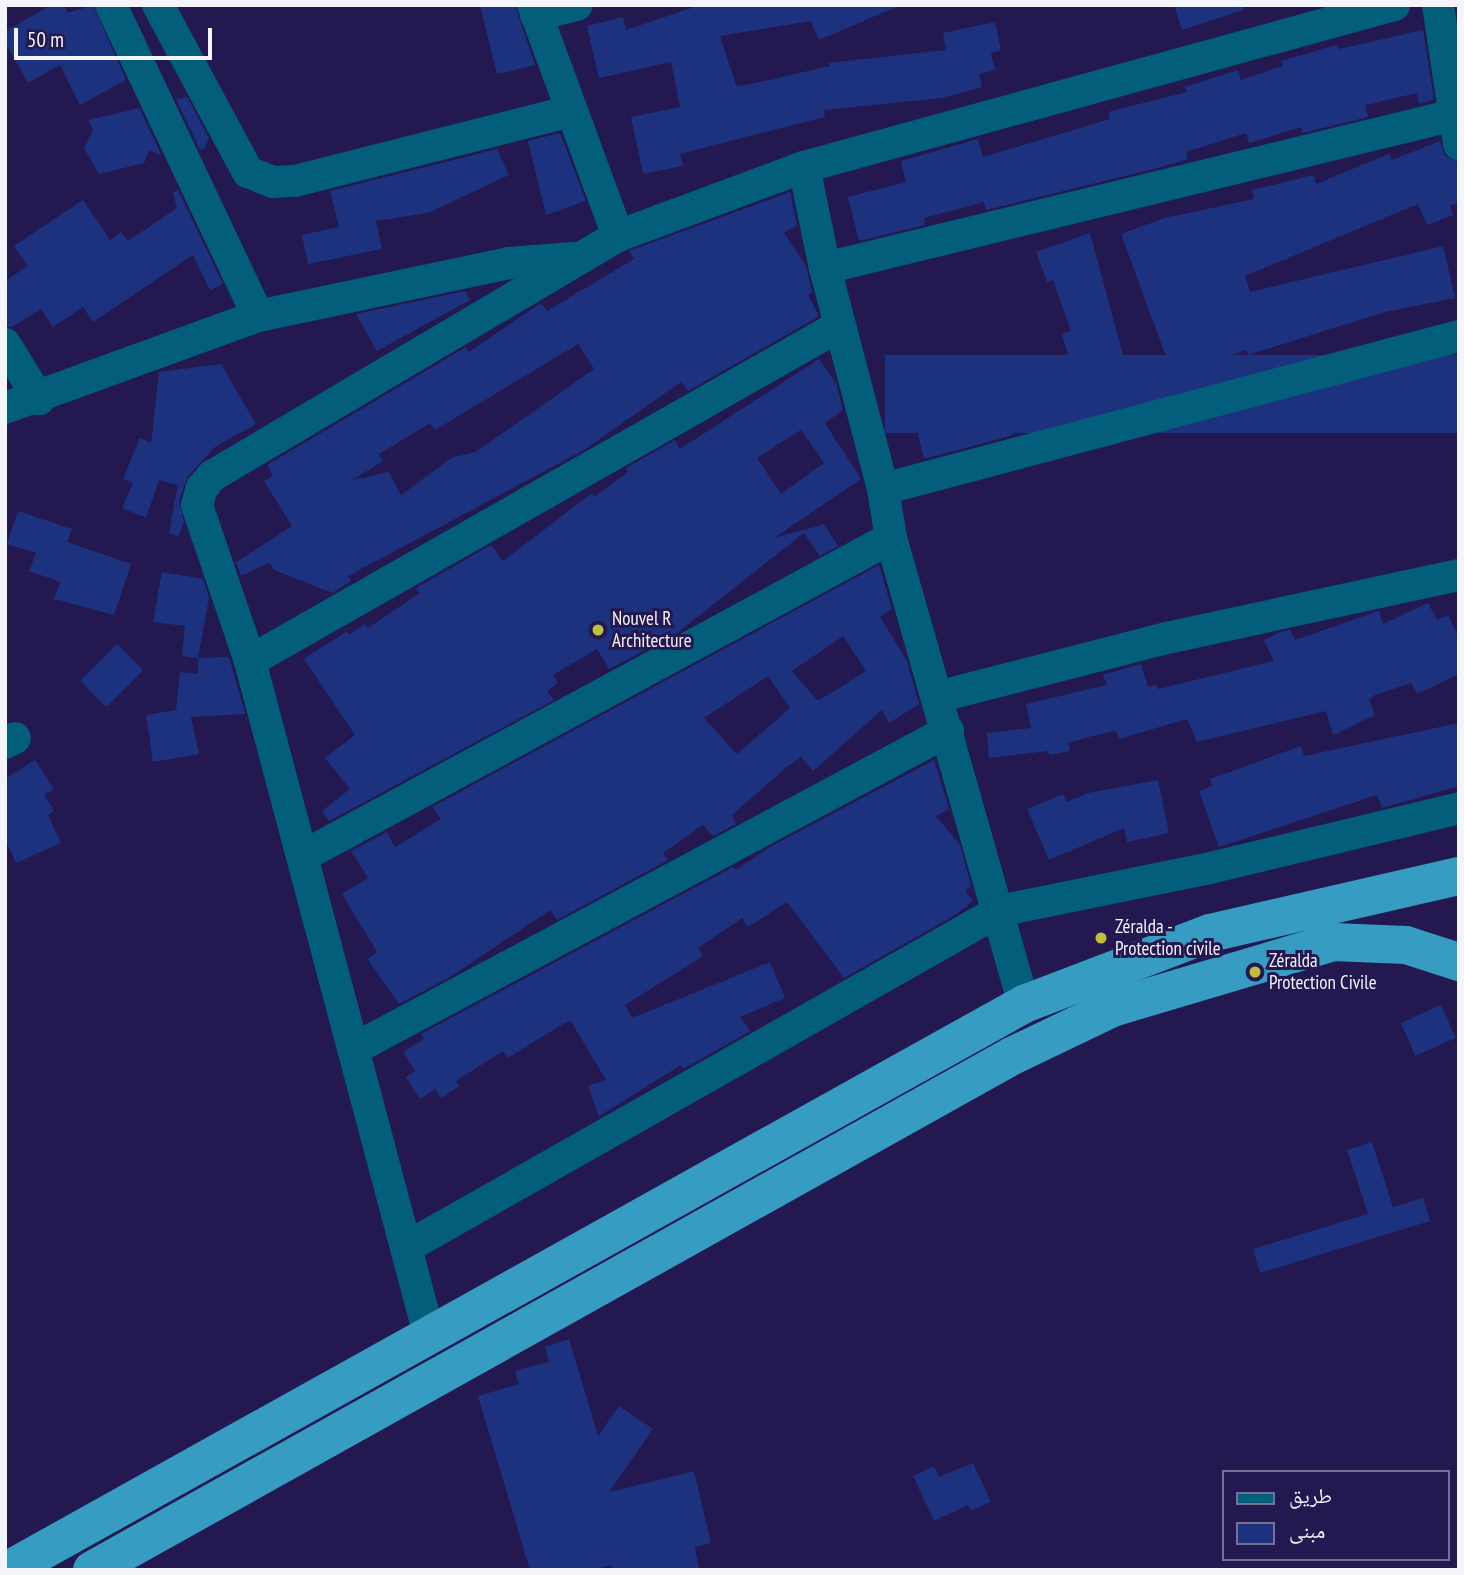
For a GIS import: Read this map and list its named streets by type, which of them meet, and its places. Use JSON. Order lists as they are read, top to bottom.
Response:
{
  "places": ["Nouvel R Architecture", "Zéralda - Protection civile", "Zéralda Protection Civile"],
  "legend": ["طريق", "مبنى"],
  "scale_bar": "50 m"
}
